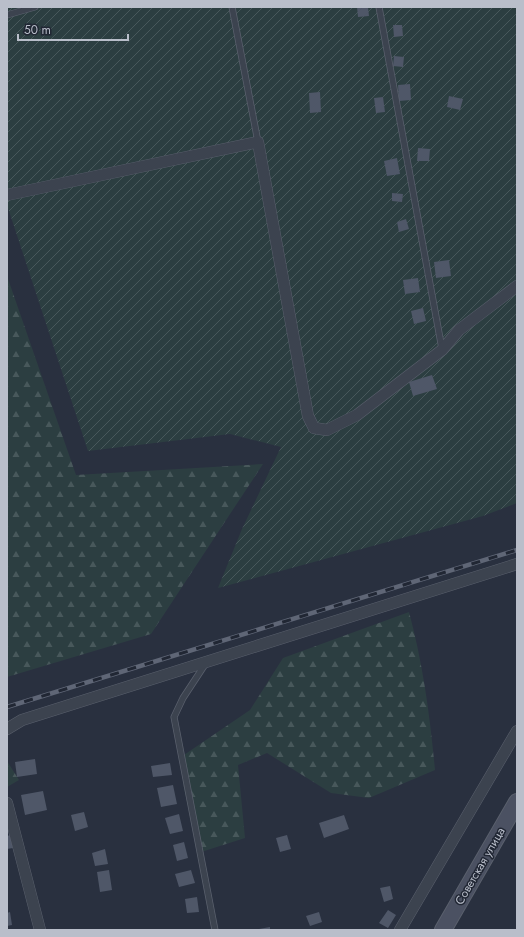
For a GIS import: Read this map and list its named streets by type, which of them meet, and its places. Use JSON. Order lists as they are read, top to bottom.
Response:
{
  "streets": {
    "main road": ["Советская улица"]
  },
  "scale_bar": "50 m"
}
